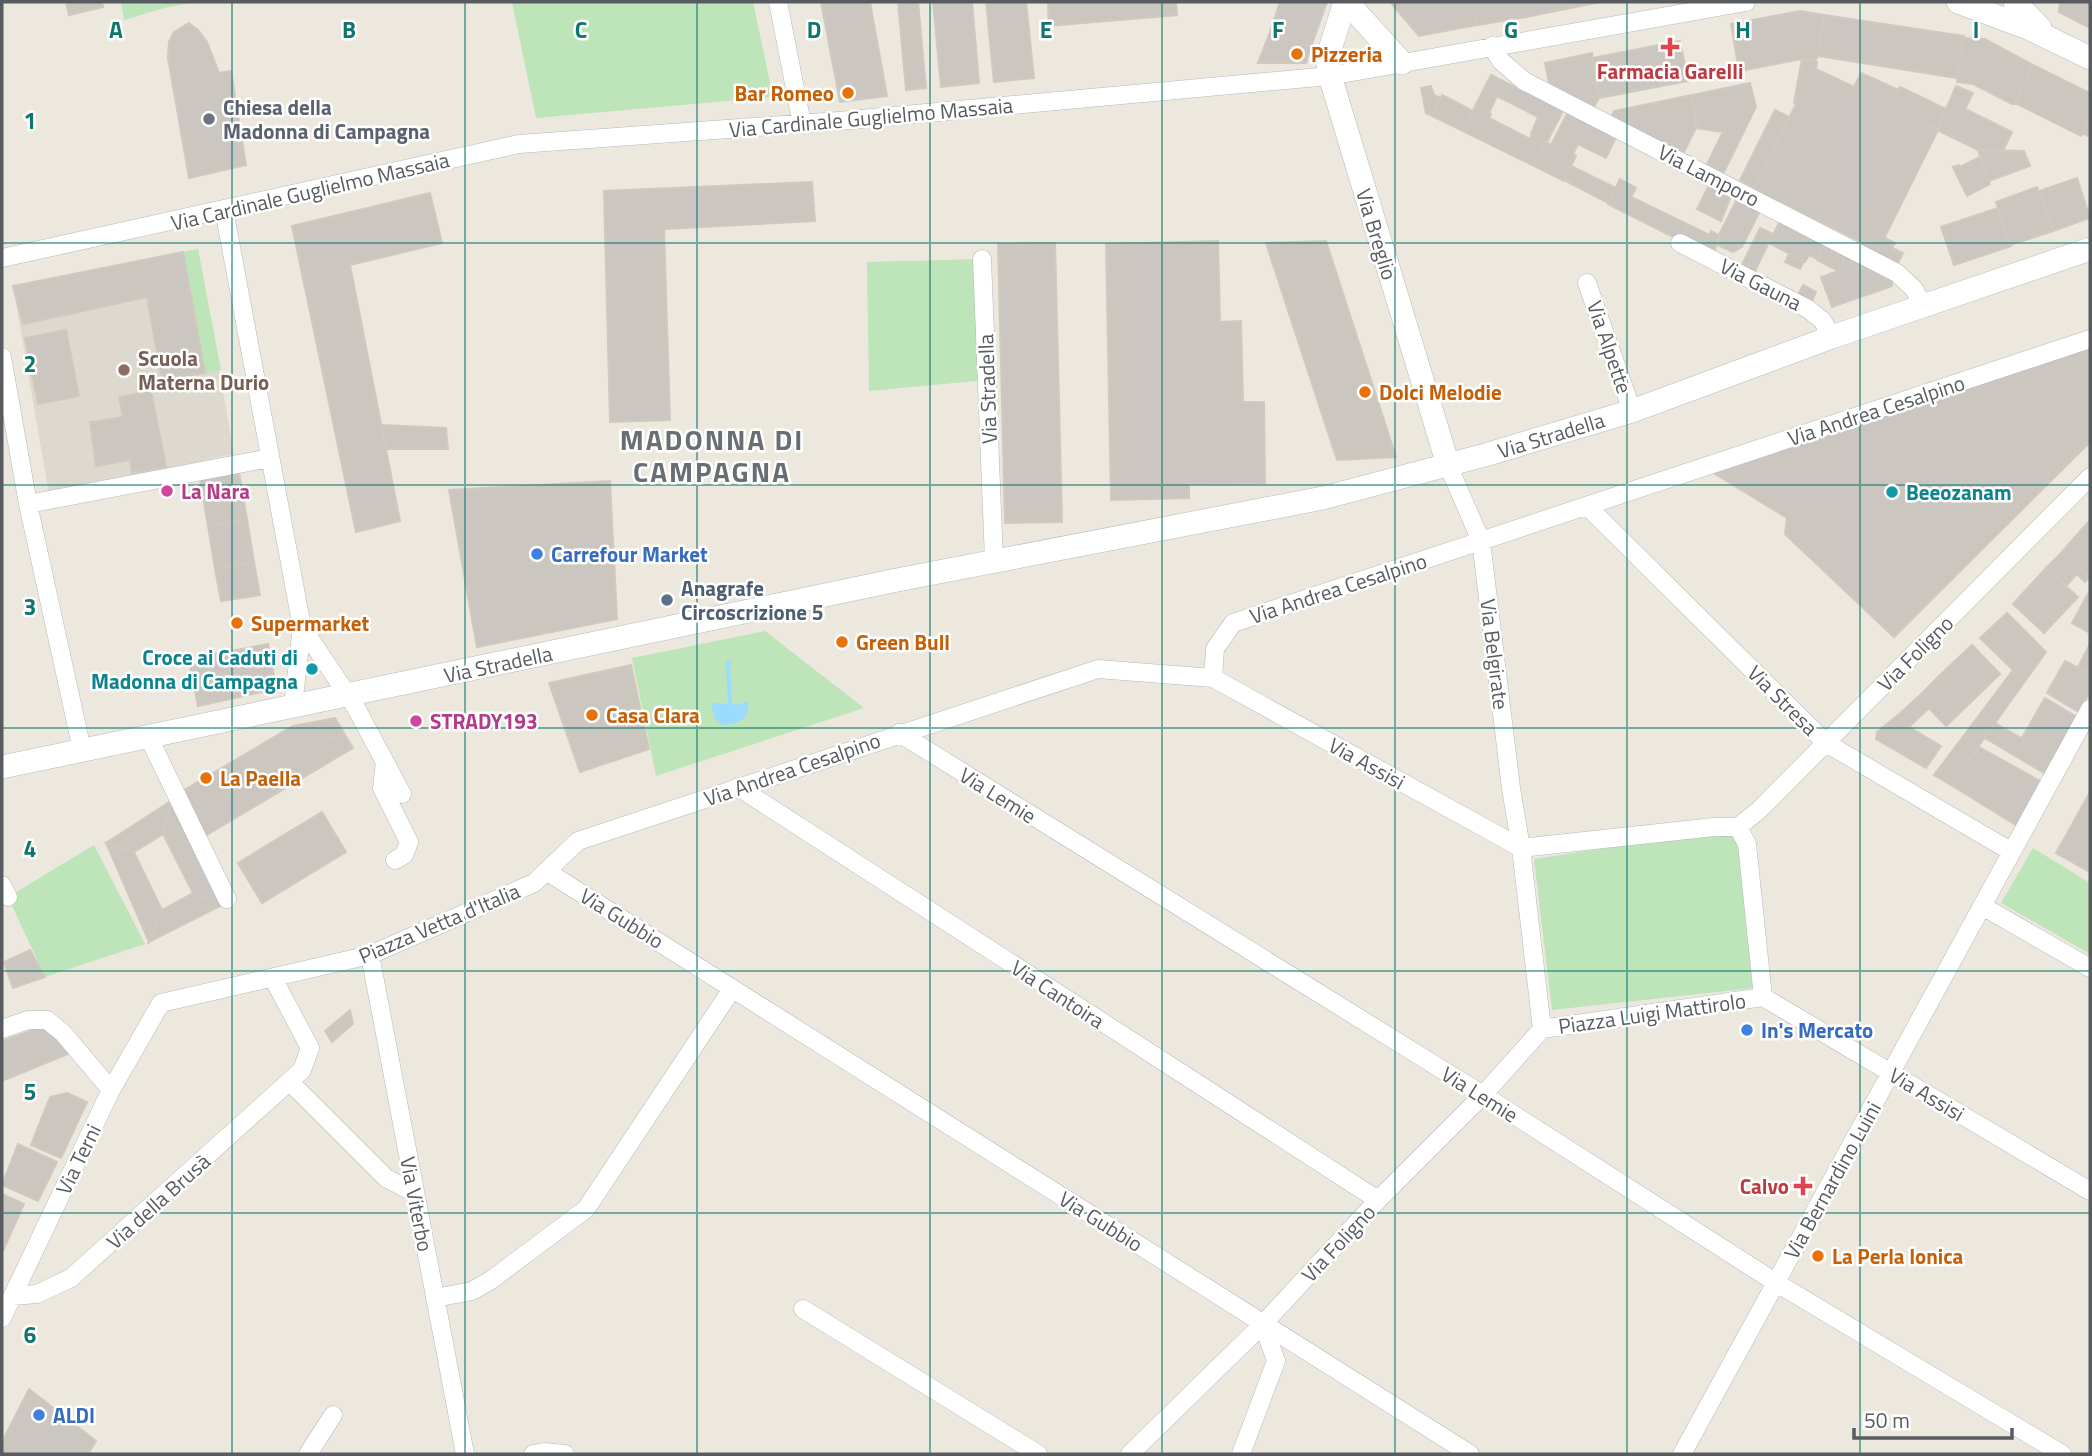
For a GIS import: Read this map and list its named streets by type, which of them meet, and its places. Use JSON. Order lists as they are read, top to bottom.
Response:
{
  "streets": {
    "street": [
      "Via Cardinale Guglielmo Massaia",
      "Via Lamporo",
      "Via Breglio",
      "Via Gauna",
      "Via Alpette",
      "Via Stradella",
      "Via Andrea Cesalpino",
      "Via Foligno",
      "Via Belgirate",
      "Via Stresa",
      "Via Assisi",
      "Via Lemie",
      "Via Gubbio",
      "Piazza Vetta d'Italia",
      "Via Cantoira",
      "Piazza Luigi Mattirolo",
      "Via Terni",
      "Via Bernardino Luini",
      "Via della Brusà",
      "Via Viterbo"
    ]
  },
  "crossings": [
    ["Via Cardinale Guglielmo Massaia", "Via Lamporo"],
    ["Via Cardinale Guglielmo Massaia", "Via Breglio"],
    ["Via Lamporo", "Via Stradella"],
    ["Via Breglio", "Via Stradella"],
    ["Via Breglio", "Via Belgirate"],
    ["Via Gauna", "Via Stradella"],
    ["Via Alpette", "Via Stradella"],
    ["Via Stradella", "Via Belgirate"],
    ["Via Andrea Cesalpino", "Via Belgirate"],
    ["Via Andrea Cesalpino", "Via Stresa"],
    ["Via Andrea Cesalpino", "Via Assisi"],
    ["Via Andrea Cesalpino", "Via Lemie"],
    ["Via Andrea Cesalpino", "Piazza Vetta d'Italia"],
    ["Via Andrea Cesalpino", "Via Cantoira"],
    ["Via Foligno", "Via Stresa"],
    ["Via Foligno", "Via Lemie"],
    ["Via Foligno", "Via Gubbio"],
    ["Via Foligno", "Via Cantoira"],
    ["Via Foligno", "Piazza Luigi Mattirolo"],
    ["Via Belgirate", "Via Assisi"],
    ["Via Belgirate", "Piazza Luigi Mattirolo"],
    ["Via Stresa", "Via Bernardino Luini"],
    ["Via Assisi", "Piazza Luigi Mattirolo"],
    ["Via Assisi", "Via Bernardino Luini"],
    ["Via Lemie", "Via Bernardino Luini"],
    ["Via Gubbio", "Piazza Vetta d'Italia"],
    ["Piazza Vetta d'Italia", "Via Terni"],
    ["Piazza Vetta d'Italia", "Via della Brusà"],
    ["Piazza Vetta d'Italia", "Via Viterbo"],
    ["Via Terni", "Via della Brusà"]
  ],
  "districts": ["MADONNA DI CAMPAGNA"],
  "places": {
    "health": ["Farmacia Garelli", "Calvo"],
    "other": [
      "Pizzeria",
      "Bar Romeo",
      "Chiesa della Madonna di Campagna",
      "Scuola Materna Durio",
      "Dolci Melodie",
      "La Nara",
      "Beeozanam",
      "Carrefour Market",
      "Anagrafe Circoscrizione 5",
      "Supermarket",
      "Green Bull",
      "Croce ai Caduti di Madonna di Campagna",
      "Casa Clara",
      "STRADY193",
      "La Paella",
      "In's Mercato",
      "La Perla Ionica",
      "ALDI"
    ]
  },
  "scale_bar": "50 m",
  "grid": {
    "columns": [
      "A",
      "B",
      "C",
      "D",
      "E",
      "F",
      "G",
      "H",
      "I"
    ],
    "rows": [
      "1",
      "2",
      "3",
      "4",
      "5",
      "6"
    ]
  }
}
